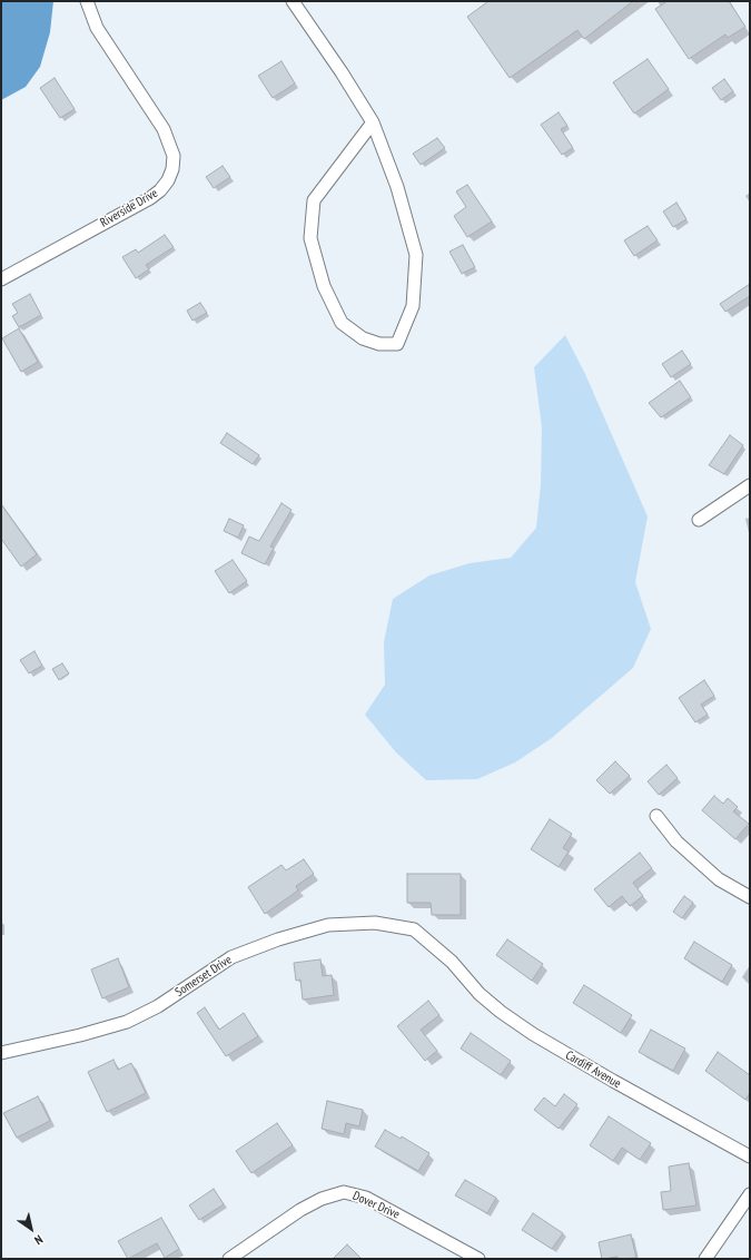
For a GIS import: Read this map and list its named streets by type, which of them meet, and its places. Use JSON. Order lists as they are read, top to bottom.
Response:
{
  "streets": {
    "street": [
      "Riverside Drive",
      "Somerset Drive",
      "Cardiff Avenue",
      "Dover Drive"
    ]
  },
  "crossings": [
    ["Somerset Drive", "Cardiff Avenue"]
  ],
  "north": "bottom right"
}
